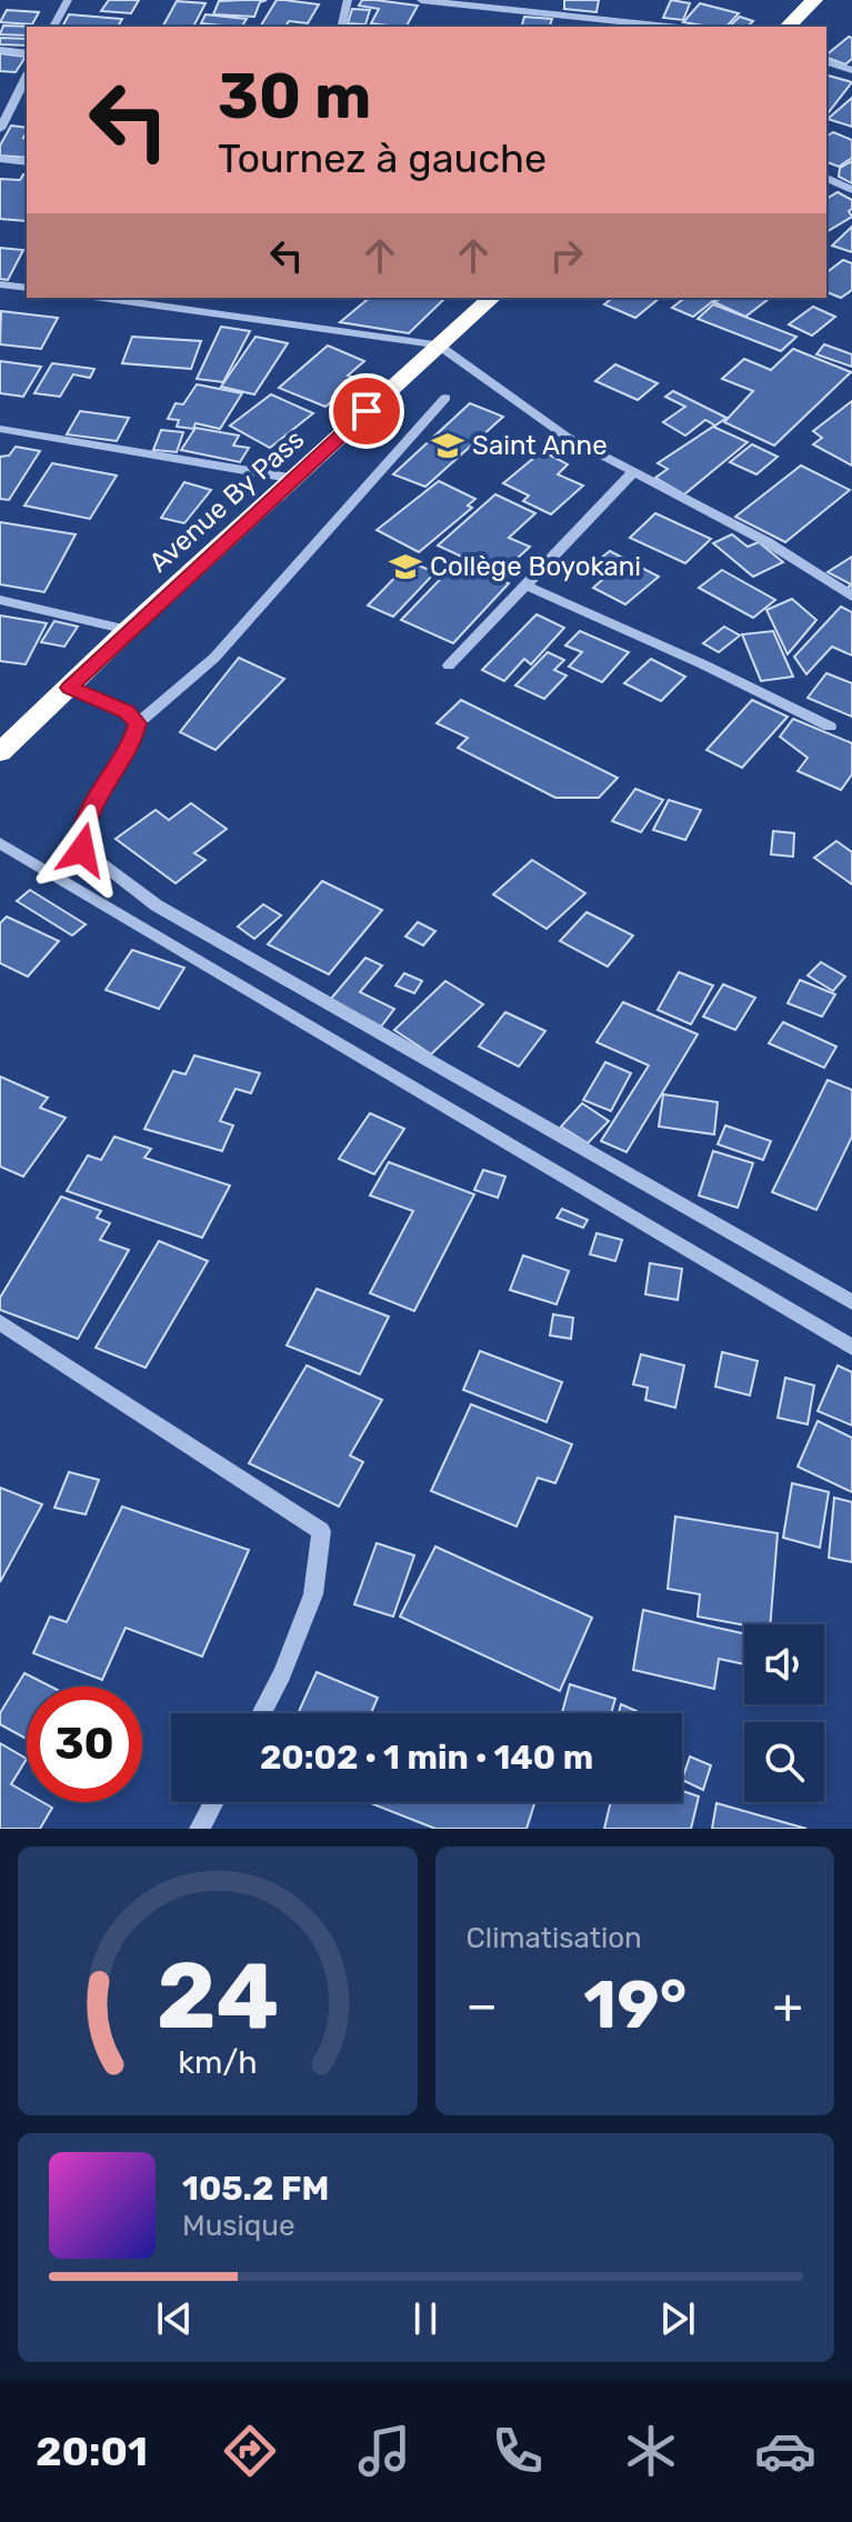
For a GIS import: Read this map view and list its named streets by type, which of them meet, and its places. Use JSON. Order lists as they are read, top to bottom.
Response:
{
  "streets": {
    "highway": ["Avenue By Pass"]
  },
  "places": {
    "school or university": ["Saint Anne", "Collège Boyokani"]
  },
  "page": {
    "turn": ["30 m", "Tournez à gauche"],
    "limit": "30",
    "trip": "20:02 · 1 min · 140 m",
    "tile": "Climatisation",
    "heat": ["−", "19°", "+"],
    "song": ["105.2 FM", "Musique"],
    "tabs": "20:01",
    "gauge": ["24", "km/h"]
  }
}
